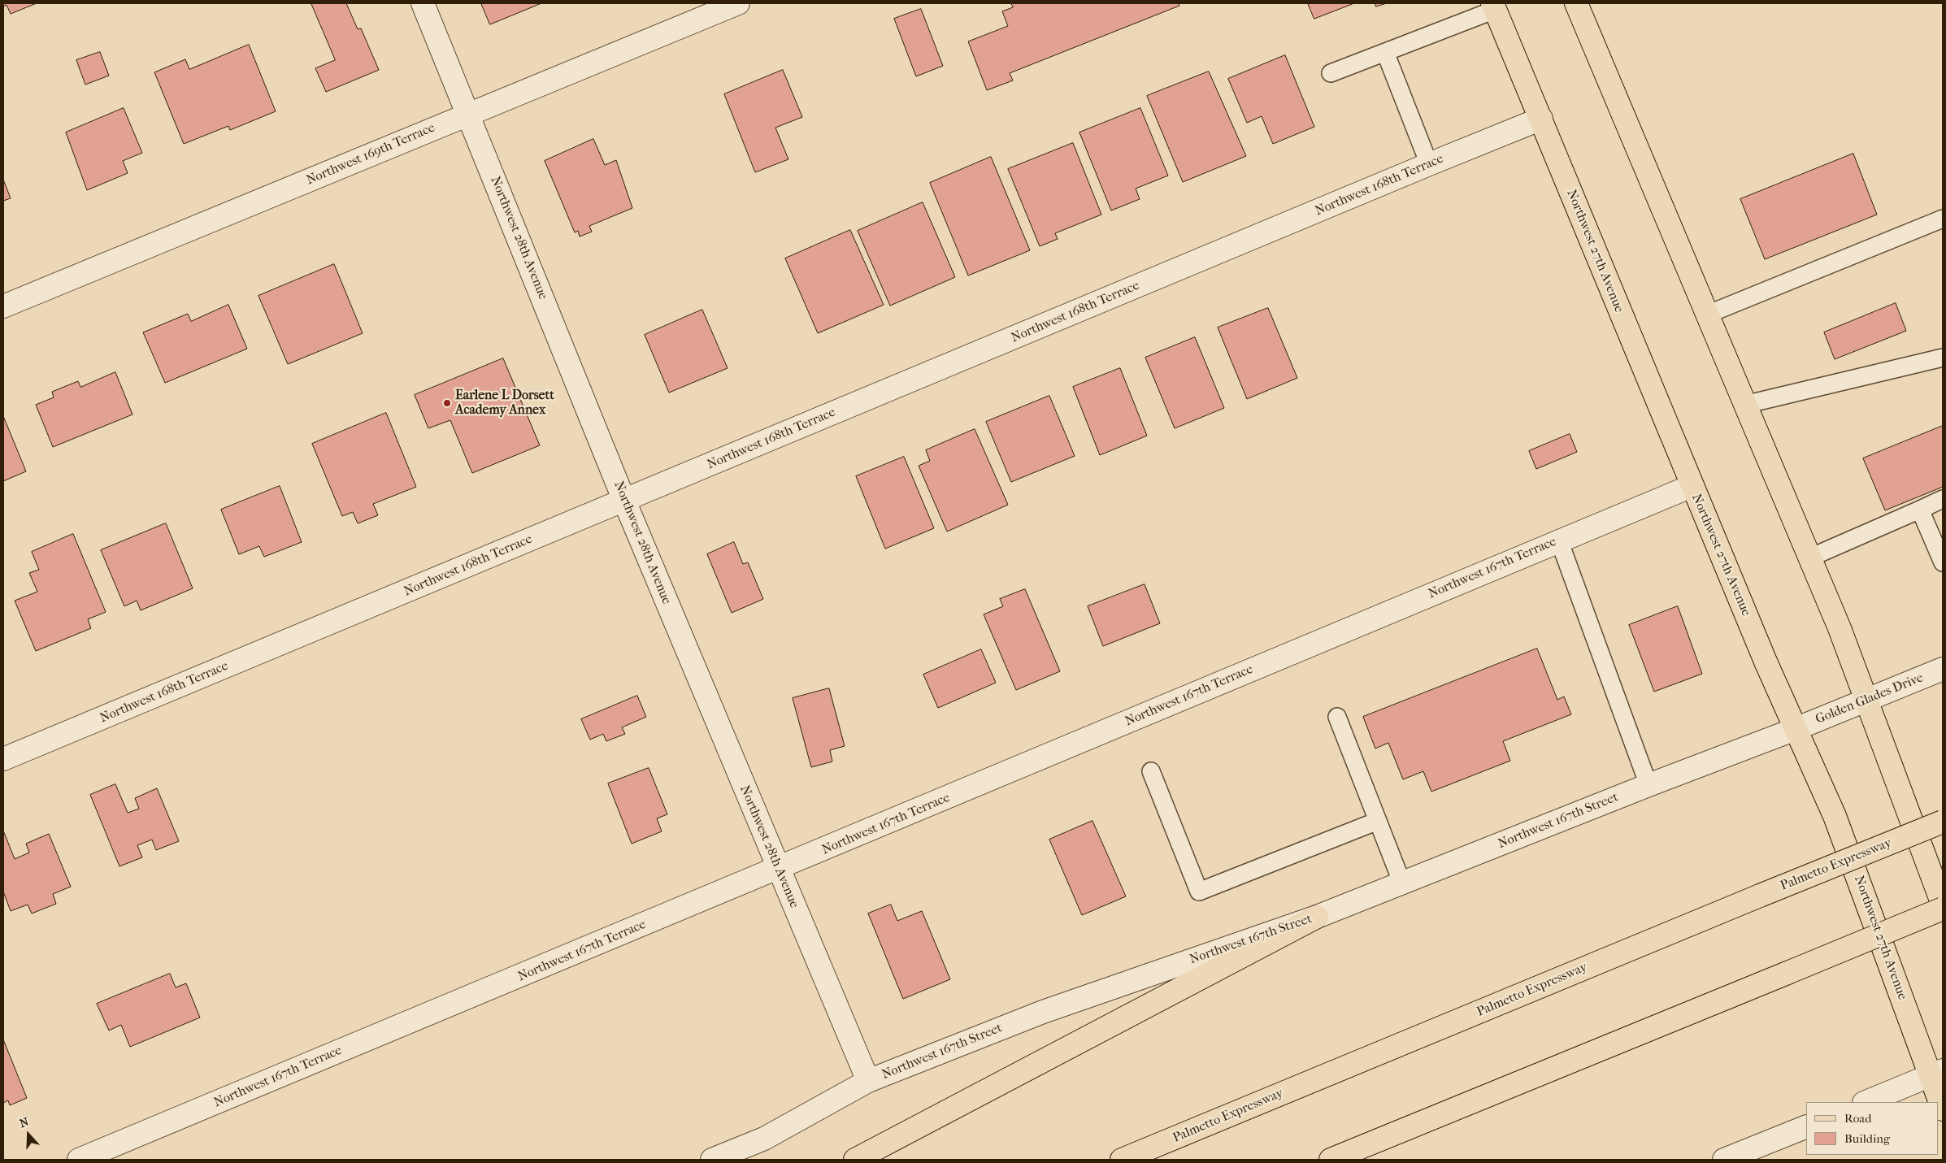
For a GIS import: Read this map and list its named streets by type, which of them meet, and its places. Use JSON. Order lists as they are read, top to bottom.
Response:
{
  "streets": {
    "main road": ["Northwest 27th Avenue", "Palmetto Expressway"],
    "street": [
      "Northwest 169th Terrace",
      "Northwest 168th Terrace",
      "Northwest 28th Avenue",
      "Northwest 167th Terrace",
      "Golden Glades Drive",
      "Northwest 167th Street"
    ]
  },
  "crossings": [
    ["Northwest 169th Terrace", "Northwest 28th Avenue"],
    ["Northwest 168th Terrace", "Northwest 28th Avenue"],
    ["Northwest 168th Terrace", "Northwest 27th Avenue"],
    ["Northwest 28th Avenue", "Northwest 167th Terrace"],
    ["Northwest 28th Avenue", "Northwest 167th Street"],
    ["Northwest 27th Avenue", "Northwest 167th Terrace"],
    ["Northwest 27th Avenue", "Golden Glades Drive"],
    ["Northwest 27th Avenue", "Northwest 167th Street"],
    ["Golden Glades Drive", "Northwest 167th Street"]
  ],
  "places": ["Earlene L Dorsett Academy Annex"],
  "legend": ["Road", "Building"],
  "north": "top"
}
